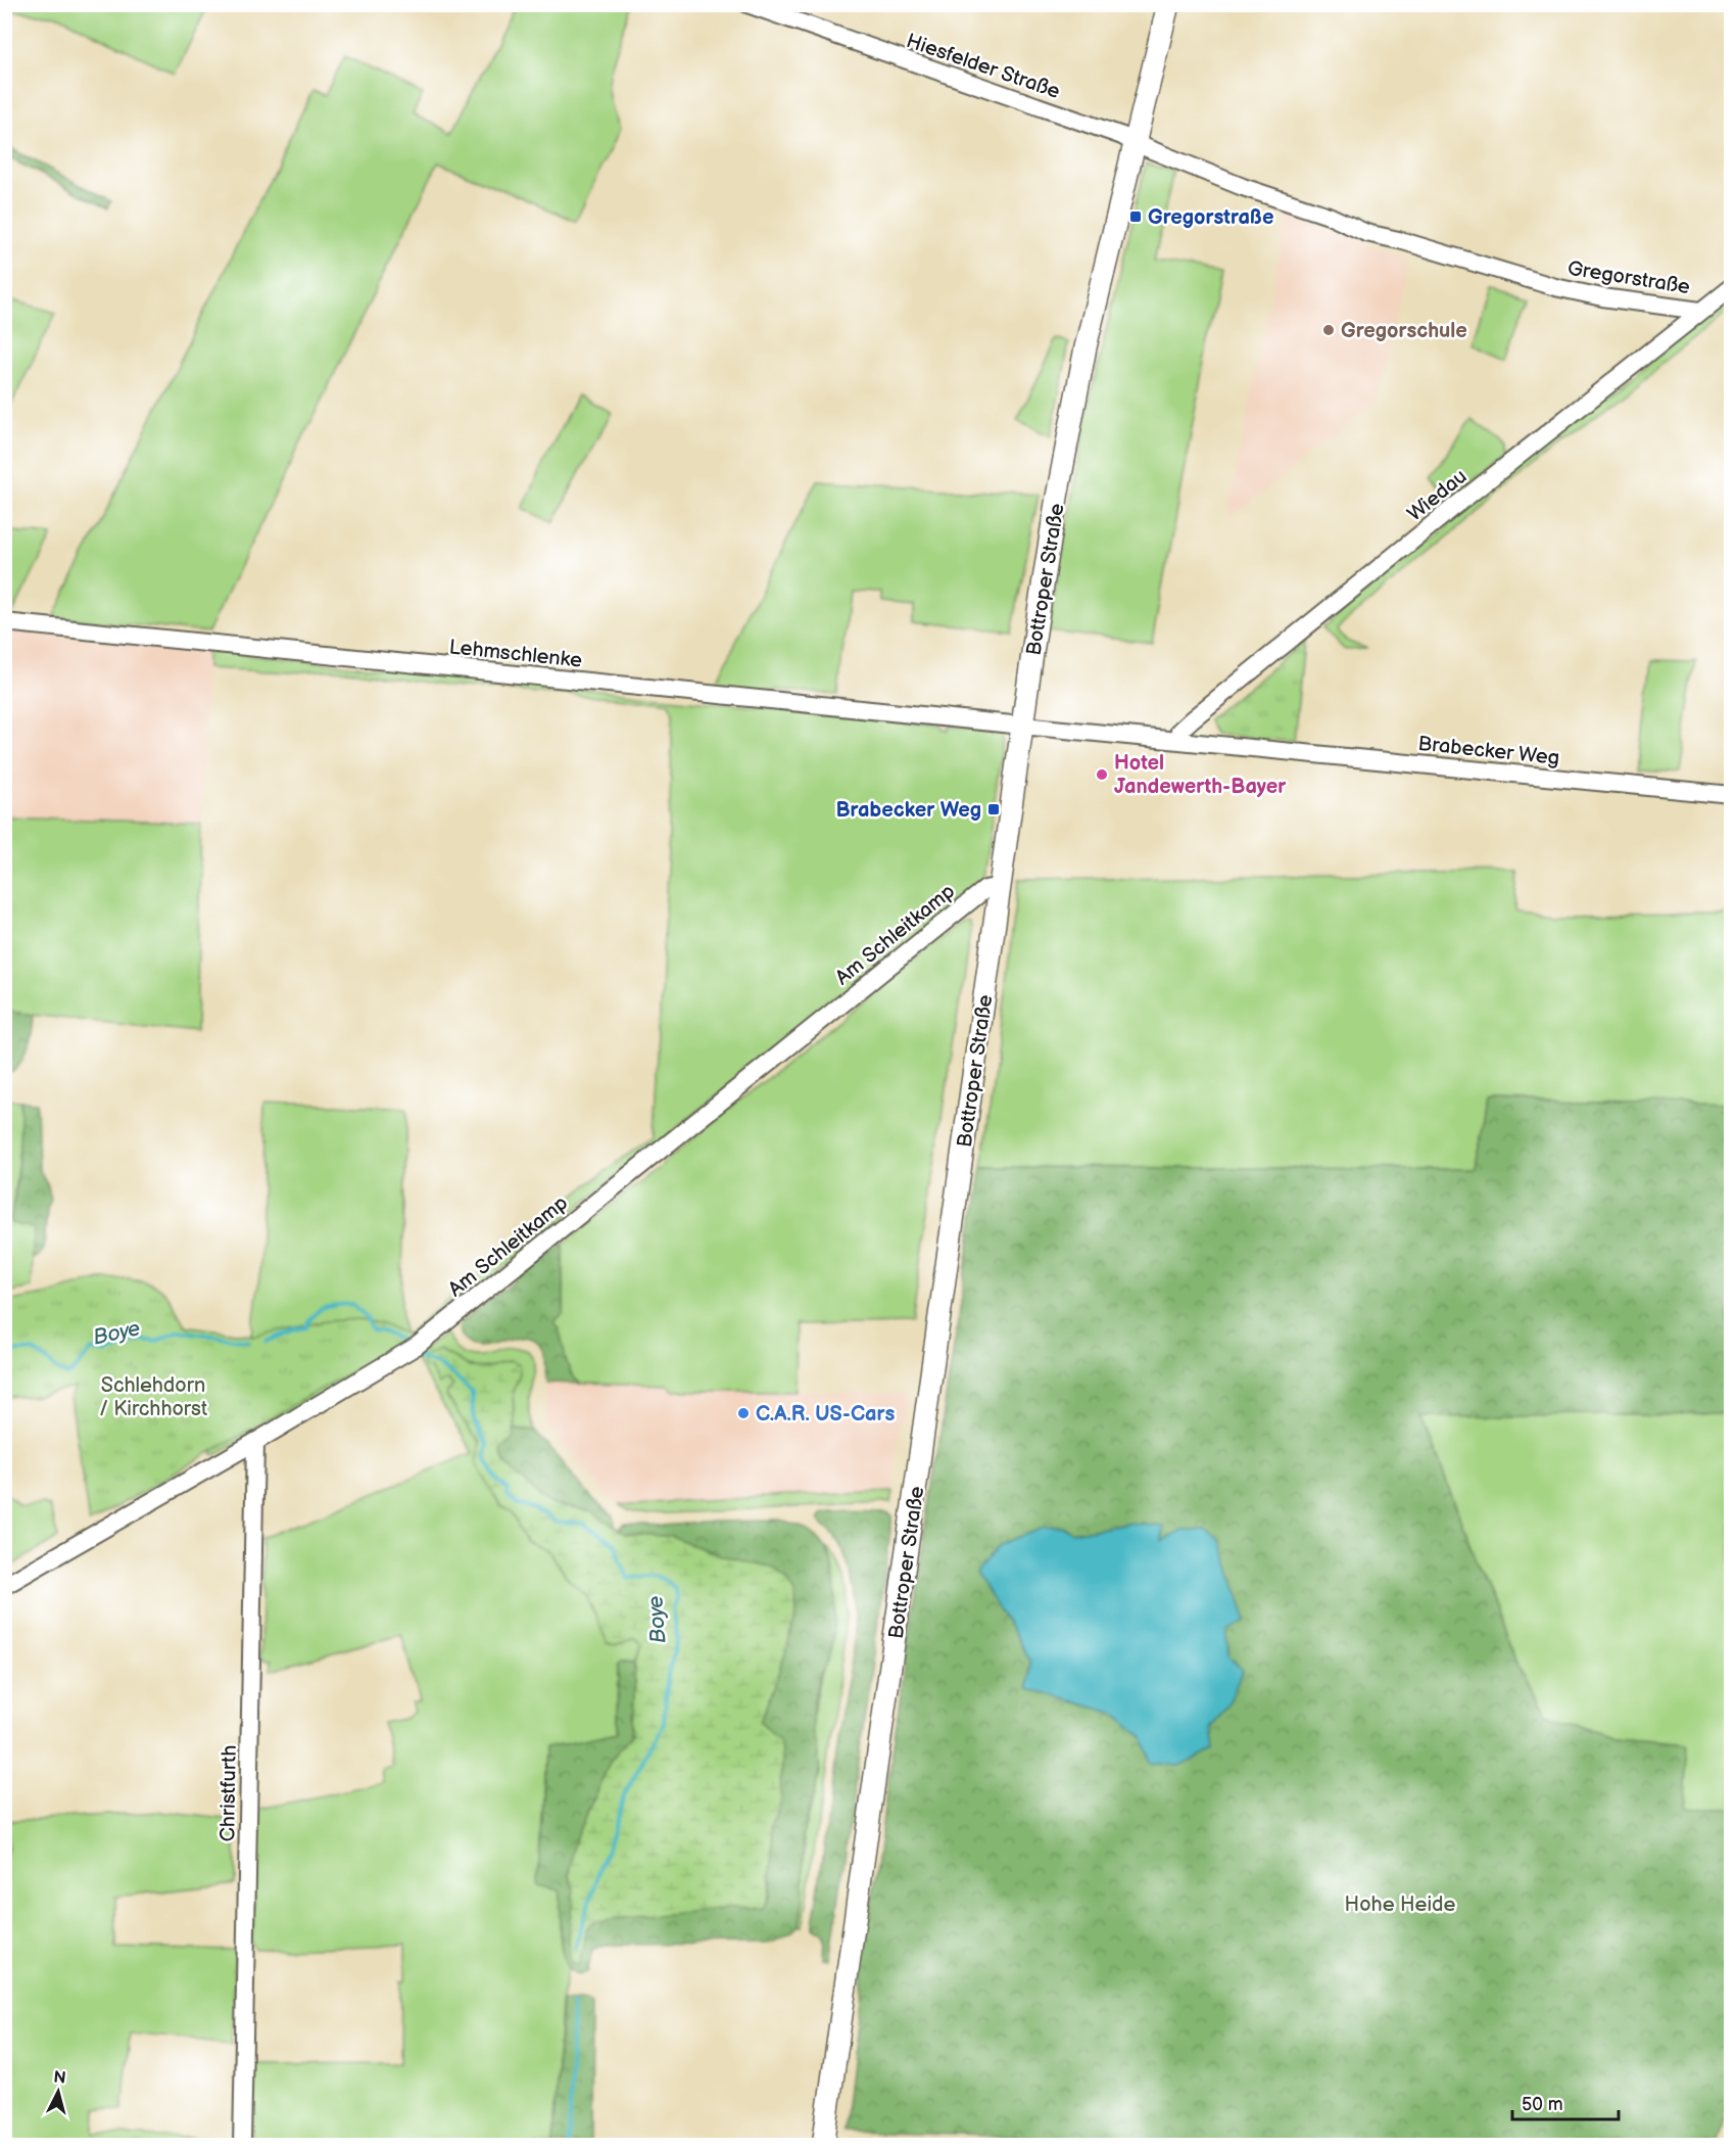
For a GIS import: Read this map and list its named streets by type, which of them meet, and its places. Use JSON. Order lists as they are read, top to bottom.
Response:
{
  "streets": {
    "main road": ["Bottroper Straße"],
    "street": [
      "Hiesfelder Straße",
      "Gregorstraße",
      "Wiedau",
      "Lehmschlenke",
      "Brabecker Weg",
      "Am Schleitkamp",
      "Christfurth"
    ]
  },
  "crossings": [
    ["Hiesfelder Straße", "Gregorstraße"],
    ["Hiesfelder Straße", "Bottroper Straße"],
    ["Gregorstraße", "Wiedau"],
    ["Gregorstraße", "Bottroper Straße"],
    ["Wiedau", "Brabecker Weg"],
    ["Bottroper Straße", "Lehmschlenke"],
    ["Bottroper Straße", "Brabecker Weg"],
    ["Bottroper Straße", "Am Schleitkamp"],
    ["Lehmschlenke", "Brabecker Weg"],
    ["Am Schleitkamp", "Christfurth"]
  ],
  "water": ["Boye"],
  "parks": ["Schlehdorn / Kirchhorst", "Hohe Heide"],
  "places": {
    "transit": ["Gregorstraße", "Brabecker Weg"],
    "other": ["Gregorschule", "Hotel Jandewerth-Bayer", "C.A.R. US-Cars"]
  },
  "scale_bar": "50 m",
  "north": "top"
}
